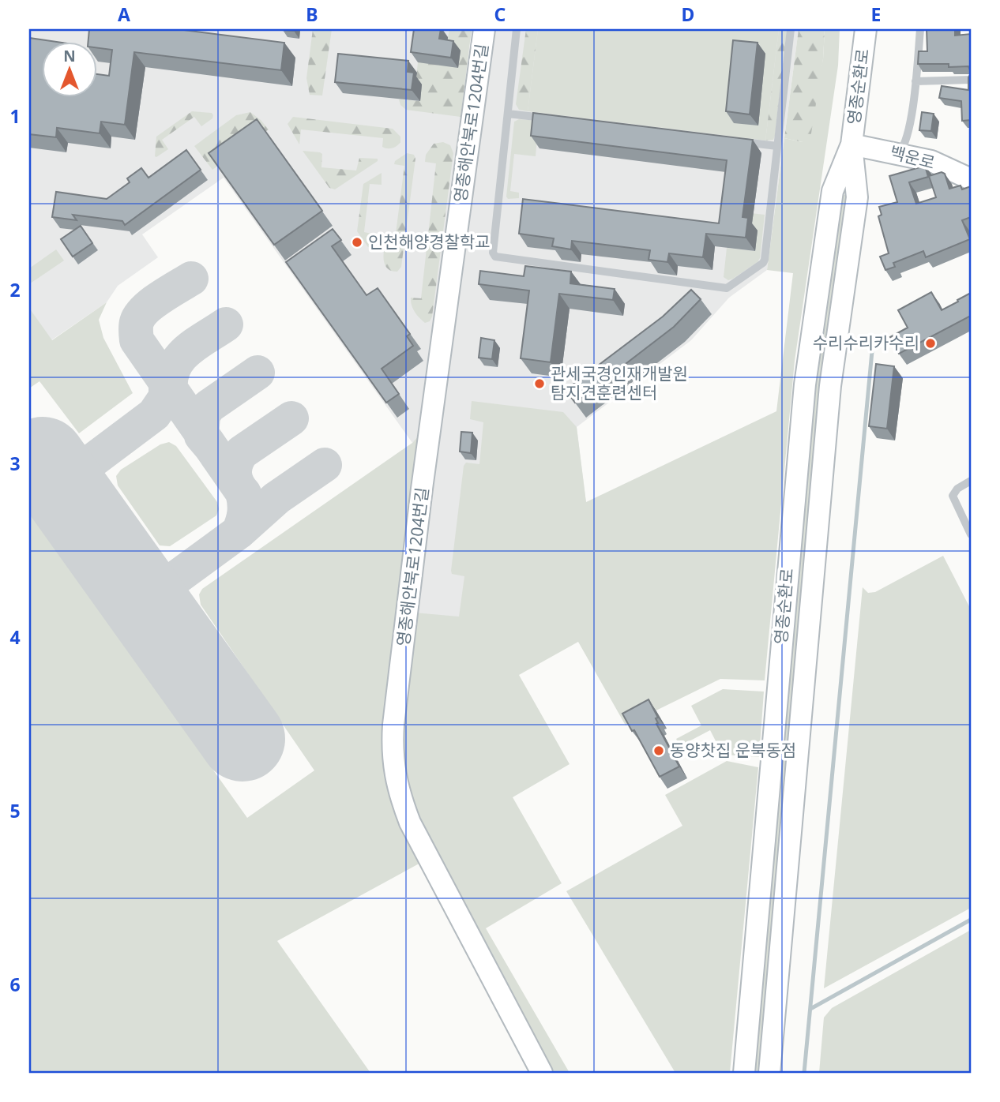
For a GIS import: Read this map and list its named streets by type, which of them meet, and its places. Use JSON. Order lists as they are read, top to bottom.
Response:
{
  "streets": {
    "main road": ["영종순환로", "영종해안북로1204번길", "백운로"]
  },
  "crossings": [
    ["영종순환로", "백운로"]
  ],
  "places": [
    "인천해양경찰학교",
    "수리수리카수리",
    "관세국경인재개발원 탐지견훈련센터",
    "동양찻집 운북동점"
  ],
  "north": "top",
  "grid": {
    "columns": [
      "A",
      "B",
      "C",
      "D",
      "E"
    ],
    "rows": [
      "1",
      "2",
      "3",
      "4",
      "5",
      "6"
    ]
  }
}
